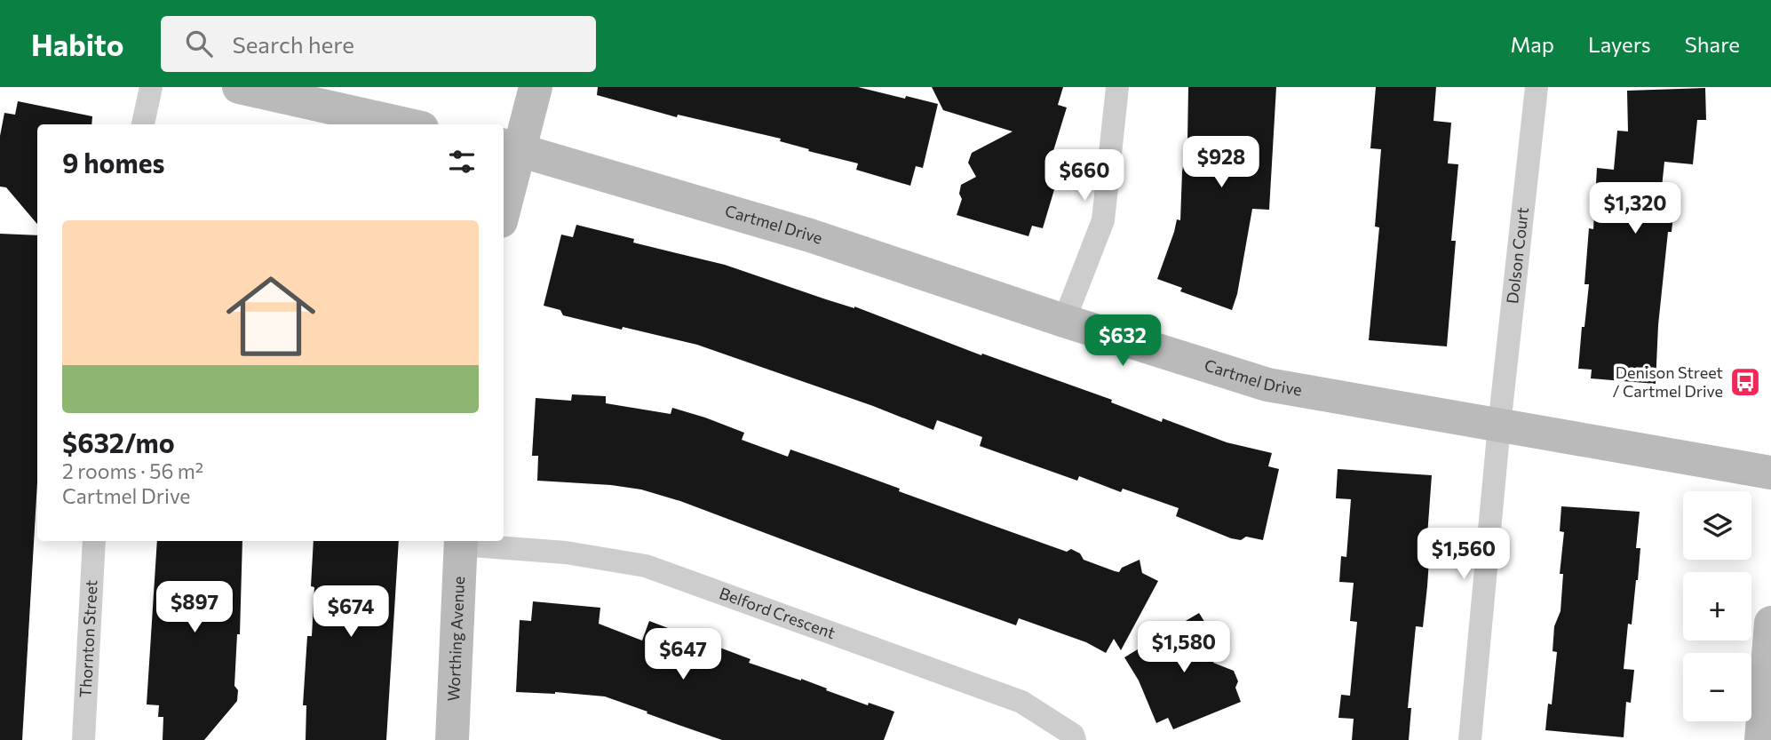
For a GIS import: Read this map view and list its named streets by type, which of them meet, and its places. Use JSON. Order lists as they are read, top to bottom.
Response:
{
  "streets": {
    "street": [
      "Cartmel Drive",
      "Dolson Court",
      "Belford Crescent",
      "Thornton Street",
      "Worthing Avenue"
    ]
  },
  "crossings": [
    ["Cartmel Drive", "Dolson Court"],
    ["Belford Crescent", "Worthing Avenue"]
  ],
  "places": {
    "bus stop": ["Denison Street / Cartmel Drive"]
  },
  "page": {
    "header": "Habito",
    "search": "Search here",
    "nav": ["Map", "Layers", "Share"],
    "heading": "9 homes",
    "price": [
      "$928",
      "$660",
      "$1,320",
      "$632",
      "$1,560",
      "$897",
      "$674",
      "$1,580",
      "$647"
    ],
    "list": [
      {
        "name": "$632/mo",
        "note": "2 rooms · 56 m² · Cartmel Drive"
      }
    ],
    "map_buttons": ["+", "−"]
  }
}
